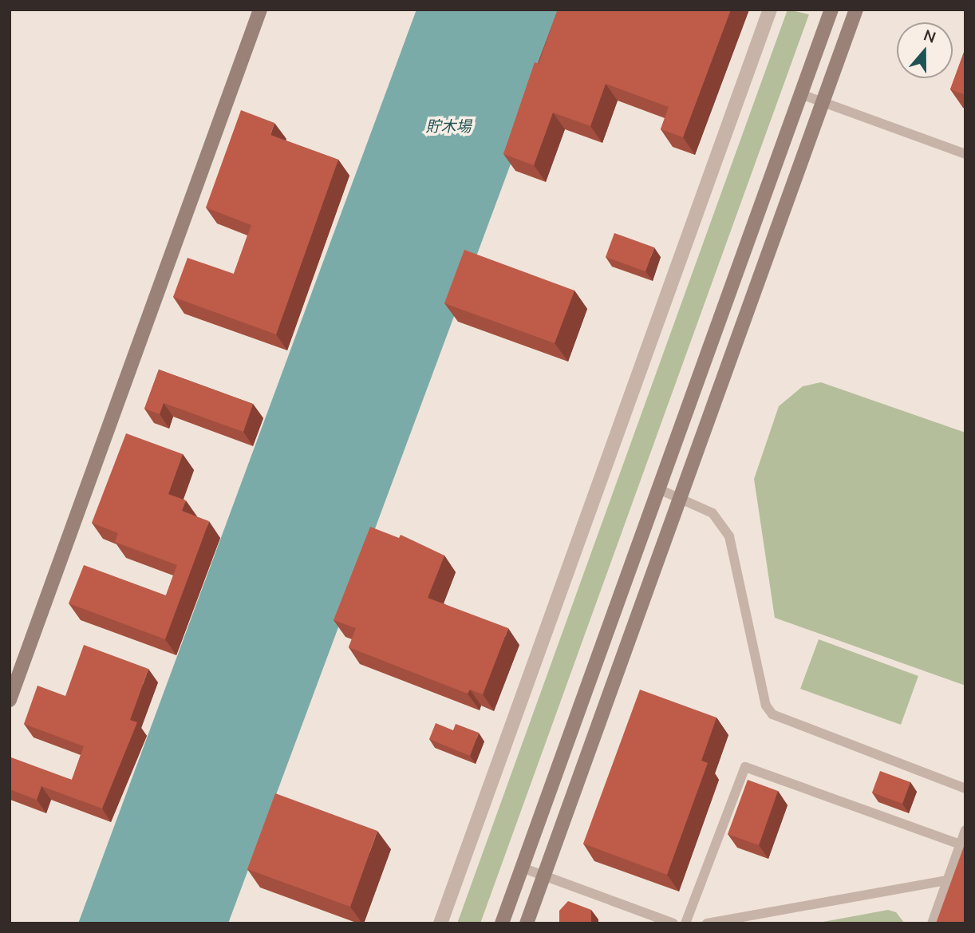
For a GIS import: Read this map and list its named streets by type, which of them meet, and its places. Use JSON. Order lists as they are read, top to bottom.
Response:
{
  "water": ["貯木場"],
  "north": "top"
}
